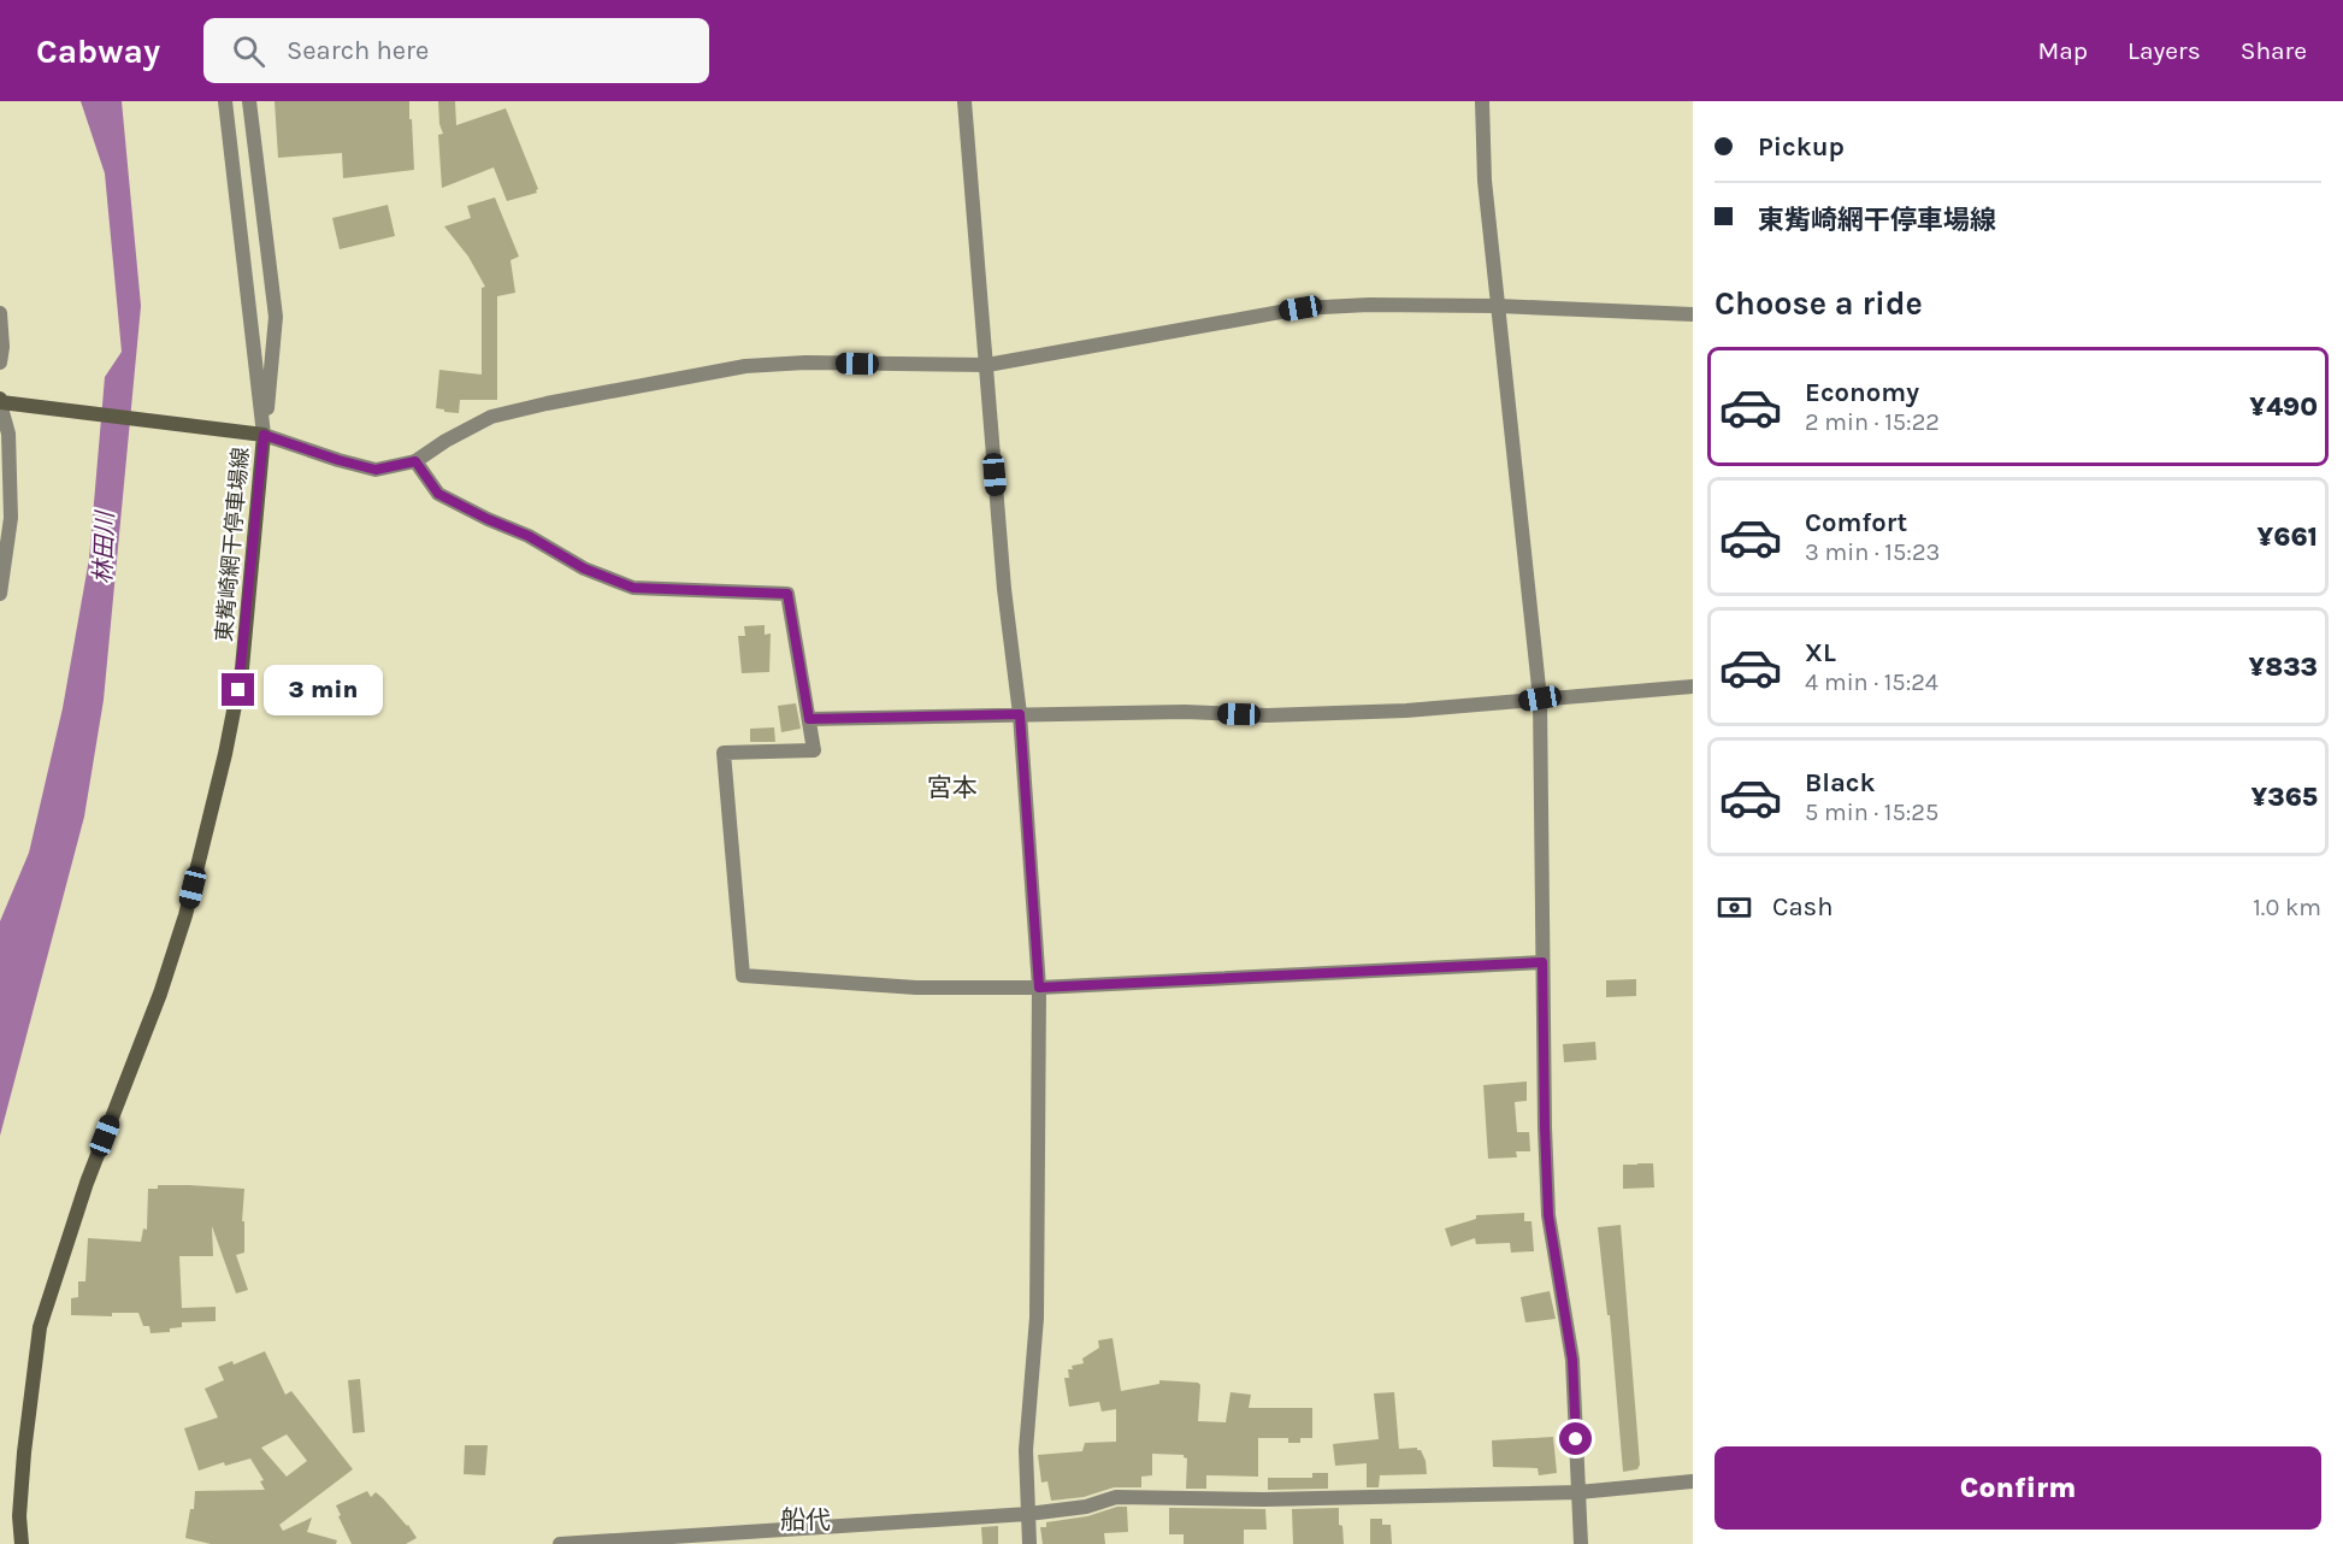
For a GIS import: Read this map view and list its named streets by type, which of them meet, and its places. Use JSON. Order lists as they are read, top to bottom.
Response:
{
  "streets": {
    "main road": ["東觜崎網干停車場線"]
  },
  "districts": ["宮本", "船代"],
  "water": ["林田川"],
  "page": {
    "header": "Cabway",
    "search": "Search here",
    "nav": ["Map", "Layers", "Share"],
    "banner": ["Pickup", "東觜崎網干停車場線"],
    "heading": "Choose a ride",
    "list": [
      {
        "name": "Economy",
        "note": "2 min · 15:22",
        "value": "¥490"
      },
      {
        "name": "Comfort",
        "note": "3 min · 15:23",
        "value": "¥661"
      },
      {
        "name": "XL",
        "note": "4 min · 15:24",
        "value": "¥833"
      },
      {
        "name": "Black",
        "note": "5 min · 15:25",
        "value": "¥365"
      }
    ],
    "bubble": "3 min",
    "pay": ["Cash", "1.0 km"],
    "buttons": "Confirm"
  }
}
